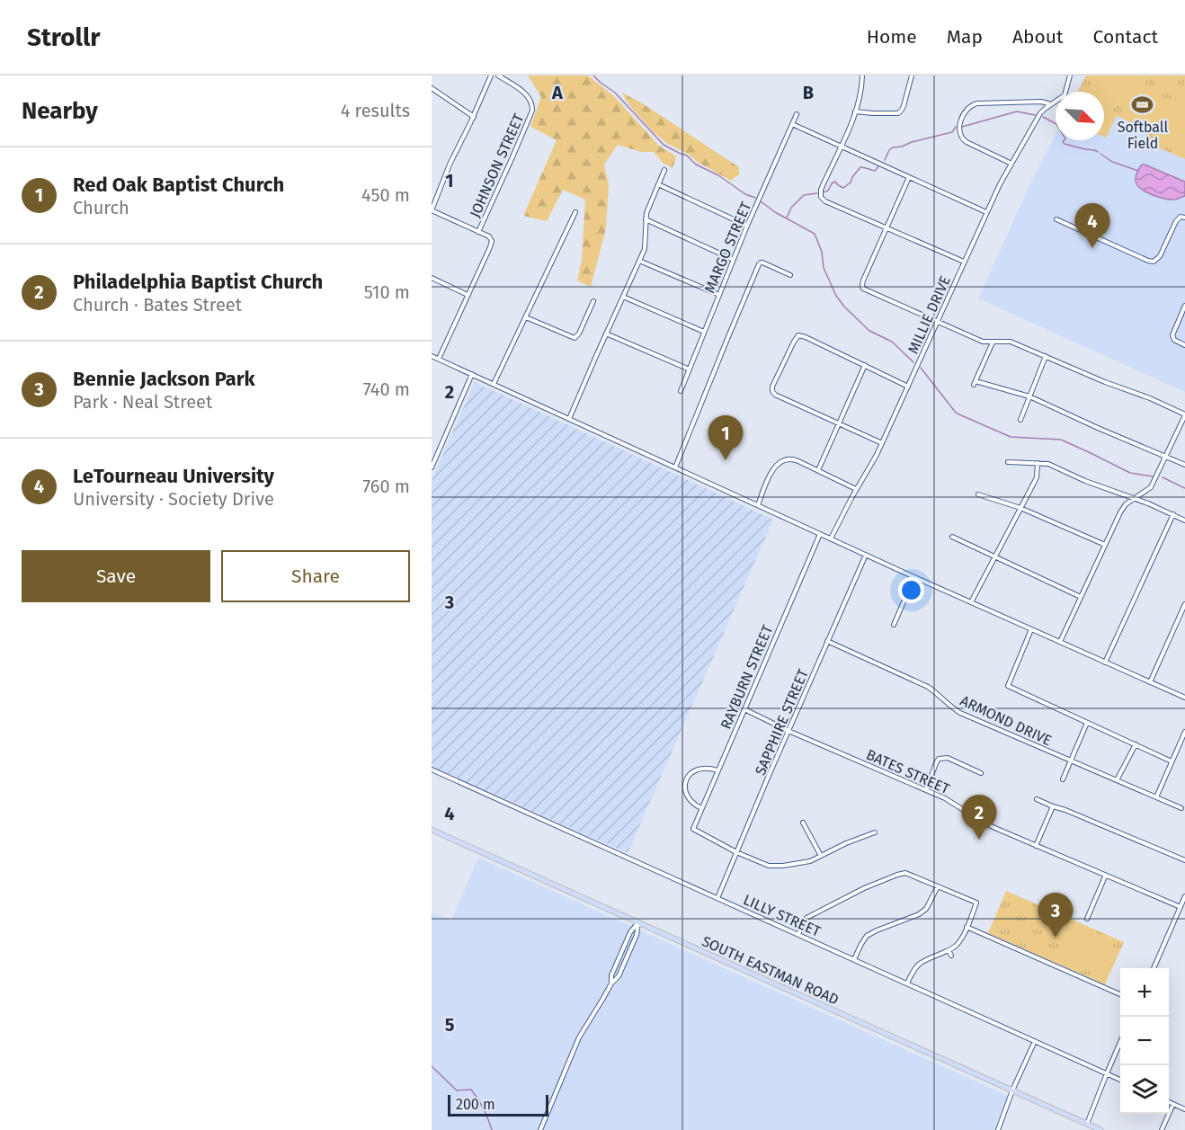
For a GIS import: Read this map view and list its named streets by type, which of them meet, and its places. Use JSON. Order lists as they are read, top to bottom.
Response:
{
  "streets": {
    "main road": ["SOUTH EASTMAN ROAD"],
    "street": [
      "JOHNSON STREET",
      "MARGO STREET",
      "MILLIE DRIVE",
      "RAYBURN STREET",
      "ARMOND DRIVE",
      "SAPPHIRE STREET",
      "BATES STREET",
      "LILLY STREET"
    ]
  },
  "crossings": [
    ["RAYBURN STREET", "SAPPHIRE STREET"],
    ["RAYBURN STREET", "BATES STREET"],
    ["ARMOND DRIVE", "SAPPHIRE STREET"],
    ["SAPPHIRE STREET", "BATES STREET"],
    ["SAPPHIRE STREET", "LILLY STREET"]
  ],
  "places": {
    "sports": ["Softball Field"]
  },
  "scale_bar": "200 m",
  "north": "bottom right",
  "page": {
    "header": "Strollr",
    "nav": [
      "Home",
      "Map",
      "About",
      "Contact"
    ],
    "heading": ["Nearby", "4 results"],
    "list": [
      {
        "mark": "1",
        "name": "Red Oak Baptist Church",
        "note": "Church",
        "value": "450 m"
      },
      {
        "mark": "2",
        "name": "Philadelphia Baptist Church",
        "note": "Church · Bates Street",
        "value": "510 m"
      },
      {
        "mark": "3",
        "name": "Bennie Jackson Park",
        "note": "Park · Neal Street",
        "value": "740 m"
      },
      {
        "mark": "4",
        "name": "LeTourneau University",
        "note": "University · Society Drive",
        "value": "760 m"
      }
    ],
    "pins": [
      "4",
      "1",
      "2",
      "3"
    ],
    "buttons": ["Save", "Share"],
    "map_buttons": ["+", "−"],
    "scale": "200 m"
  },
  "grid": {
    "columns": ["A", "B"],
    "rows": [
      "1",
      "2",
      "3",
      "4",
      "5"
    ]
  }
}
